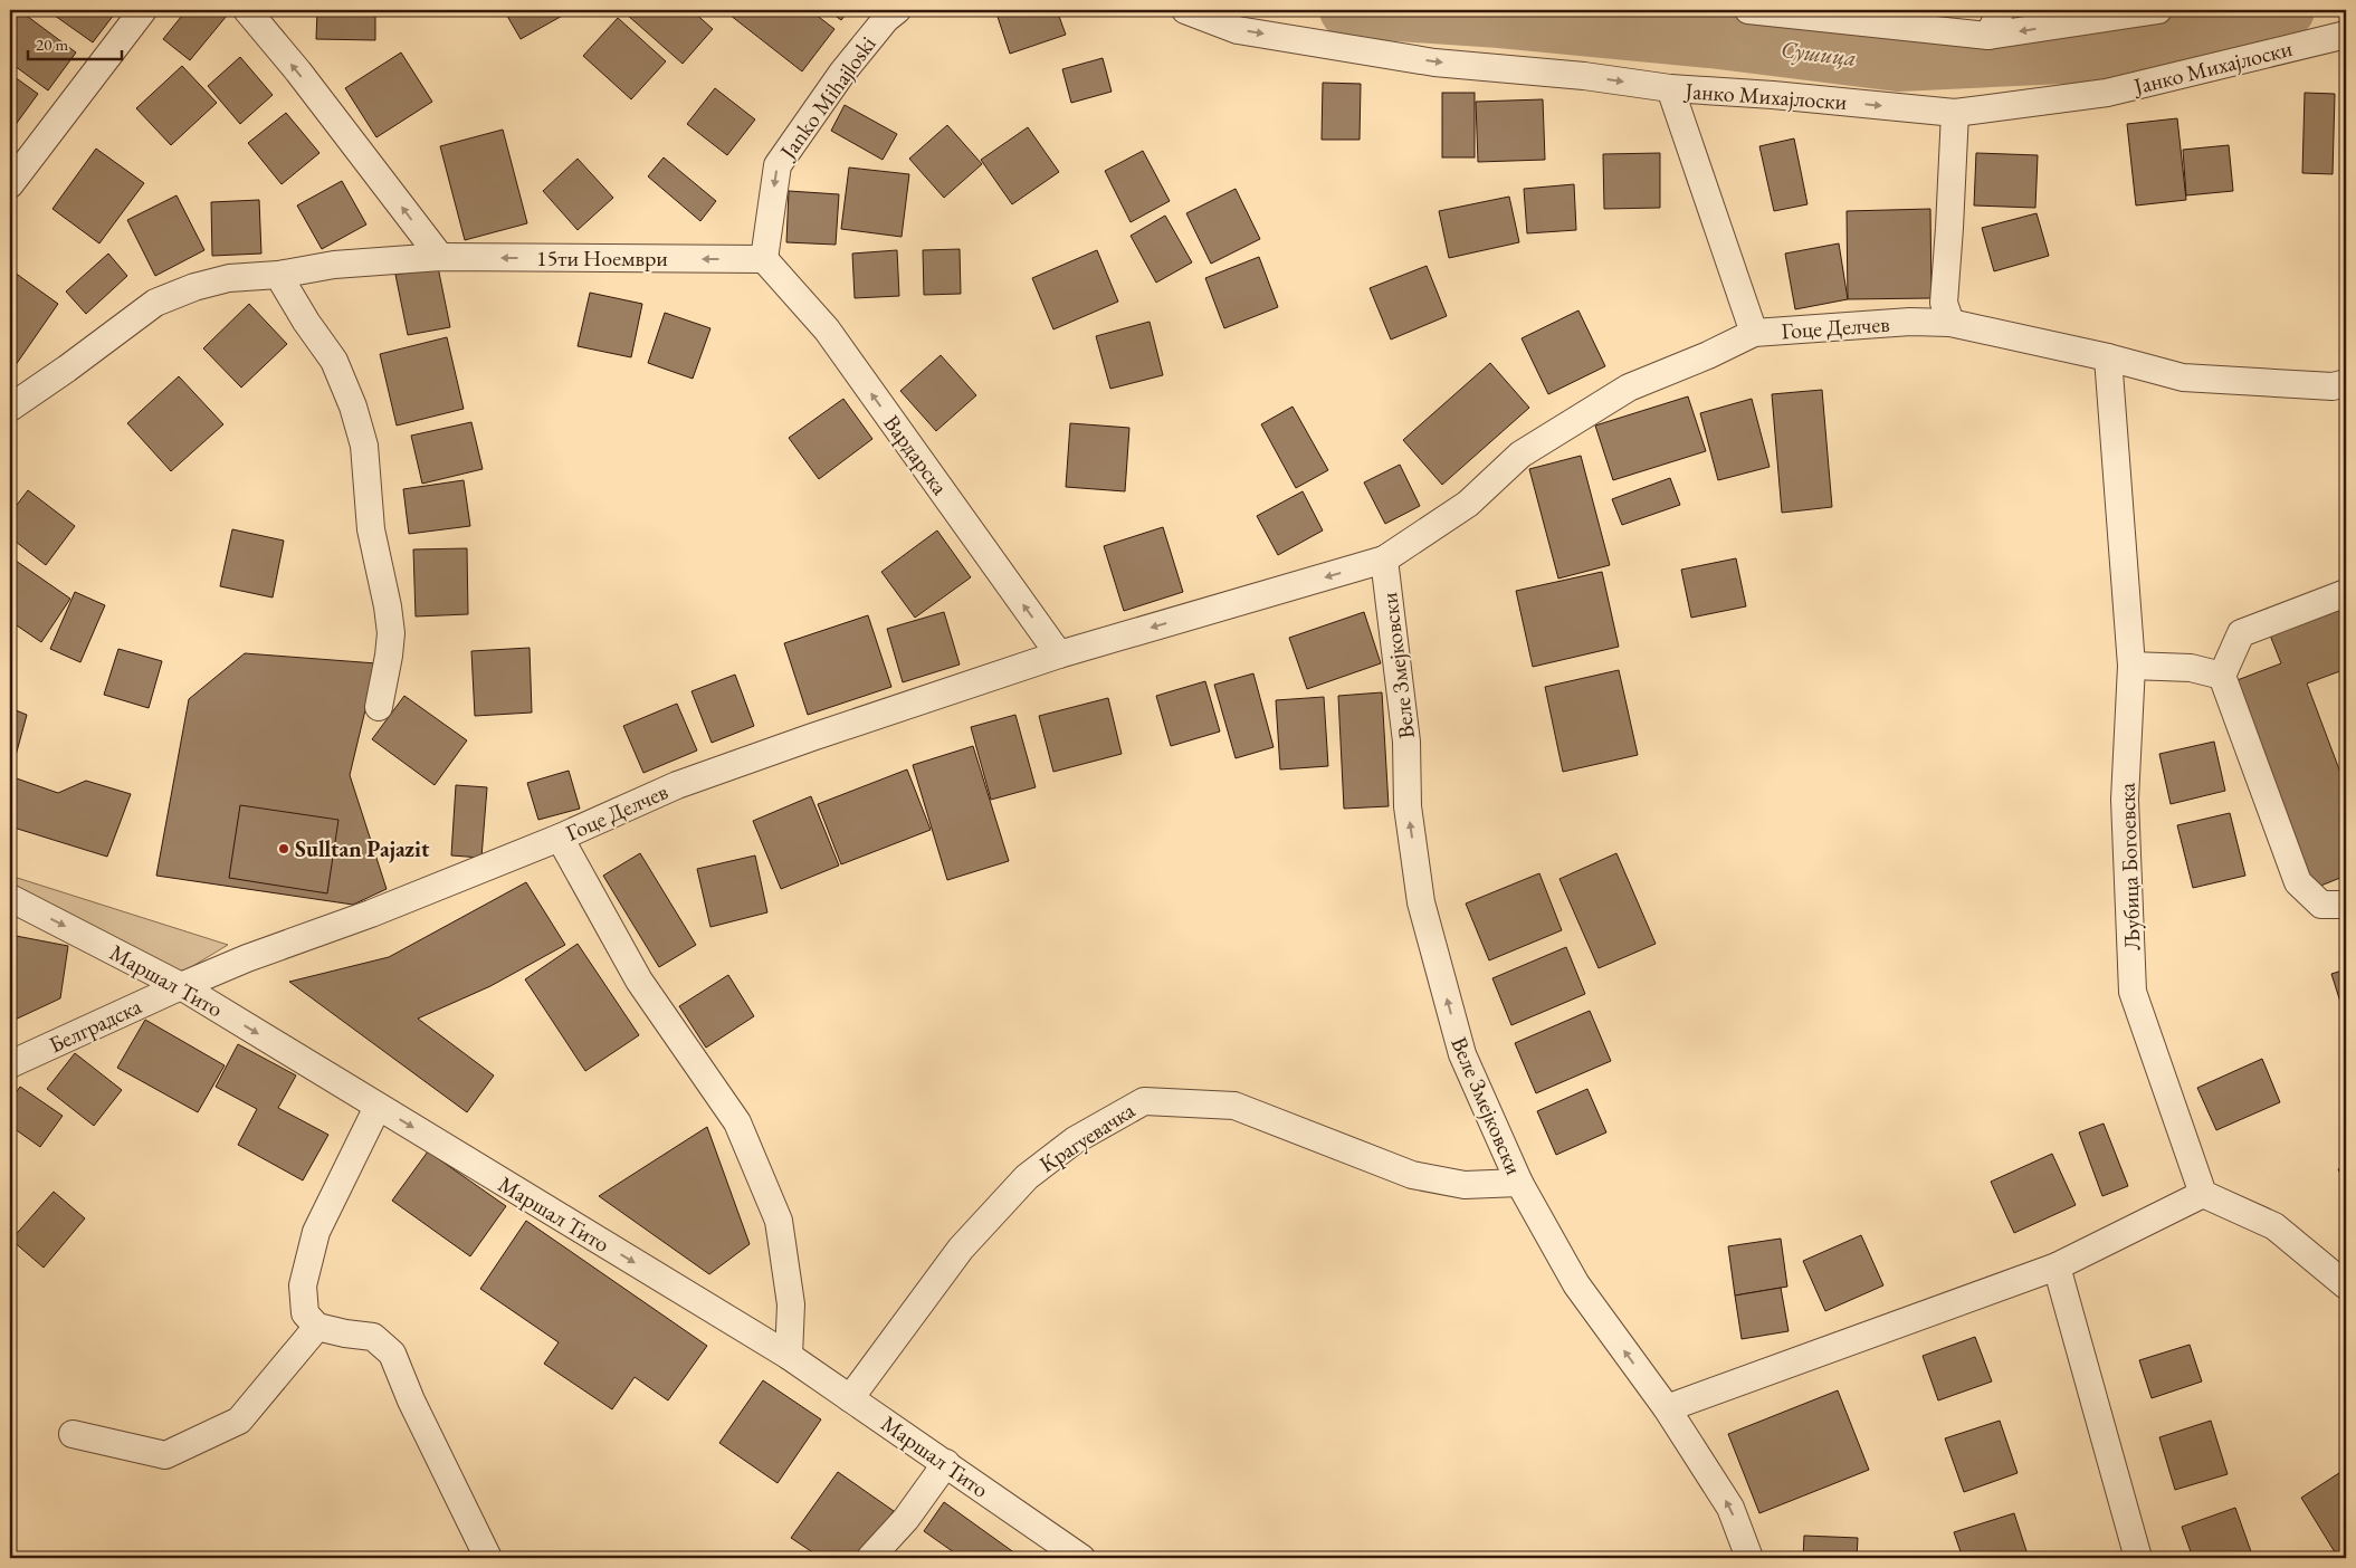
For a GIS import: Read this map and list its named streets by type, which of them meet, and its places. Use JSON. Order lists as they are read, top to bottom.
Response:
{
  "streets": {
    "street": [
      "Јанко Михајлоски",
      "Janko Mihajloski",
      "15ти Ноември",
      "Гоце Делчев",
      "Вардарска",
      "Веле Змејковски",
      "Љубица Богоевска",
      "Маршал Тито",
      "Белградска",
      "Крагуевачка"
    ]
  },
  "crossings": [
    ["Janko Mihajloski", "15ти Ноември"],
    ["Janko Mihajloski", "Вардарска"],
    ["15ти Ноември", "Вардарска"],
    ["Гоце Делчев", "Вардарска"],
    ["Гоце Делчев", "Веле Змејковски"],
    ["Гоце Делчев", "Љубица Богоевска"],
    ["Гоце Делчев", "Маршал Тито"],
    ["Гоце Делчев", "Белградска"],
    ["Веле Змејковски", "Крагуевачка"],
    ["Маршал Тито", "Белградска"],
    ["Маршал Тито", "Крагуевачка"]
  ],
  "one_way": [
    "Јанко Михајлоски",
    "Janko Mihajloski",
    "15ти Ноември",
    "Вардарска",
    "Веле Змејковски",
    "Маршал Тито"
  ],
  "water": ["Сушица"],
  "places": ["Sulltan Pajazit"],
  "scale_bar": "20 m"
}
